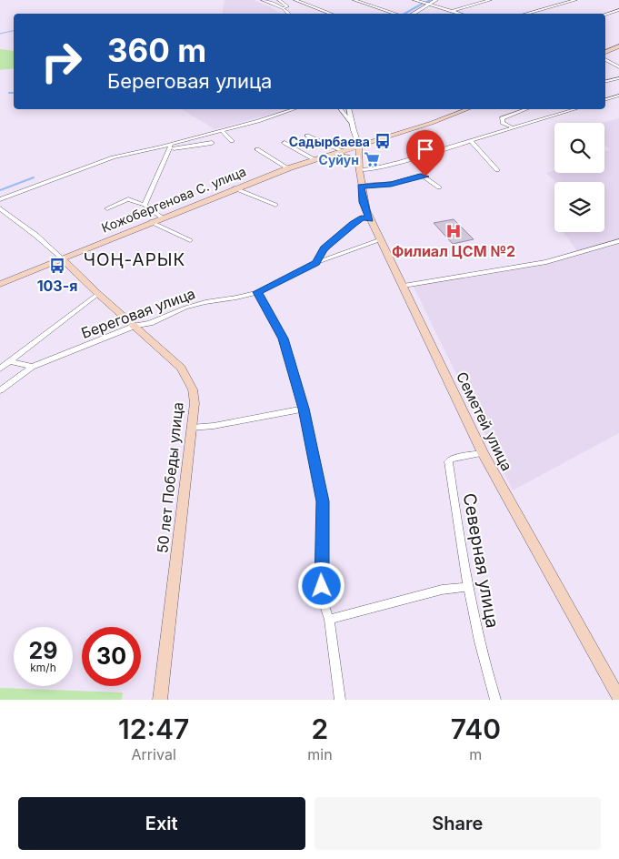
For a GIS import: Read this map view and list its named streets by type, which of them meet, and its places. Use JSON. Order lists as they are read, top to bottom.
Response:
{
  "streets": {
    "main road": ["Кожобергенова С. улица", "Семетей улица", "50 лет Победы улица"],
    "street": ["Береговая улица", "Северная улица"]
  },
  "crossings": [
    ["Кожобергенова С. улица", "Семетей улица"],
    ["Кожобергенова С. улица", "50 лет Победы улица"],
    ["Береговая улица", "Семетей улица"],
    ["Береговая улица", "50 лет Победы улица"],
    ["Семетей улица", "Северная улица"]
  ],
  "districts": ["ЧОҢ-АРЫК"],
  "places": {
    "bus stop": ["Садырбаева", "103-я"],
    "supermarket": ["Суйун"],
    "hospital": ["Филиал ЦСМ №2"]
  },
  "page": {
    "turn": ["360 m", "Береговая улица"],
    "speed": "29 km/h",
    "limit": "30",
    "eta": [
      "12:47",
      "Arrival",
      "2",
      "min",
      "740",
      "m"
    ],
    "buttons": ["Exit", "Share"]
  }
}
